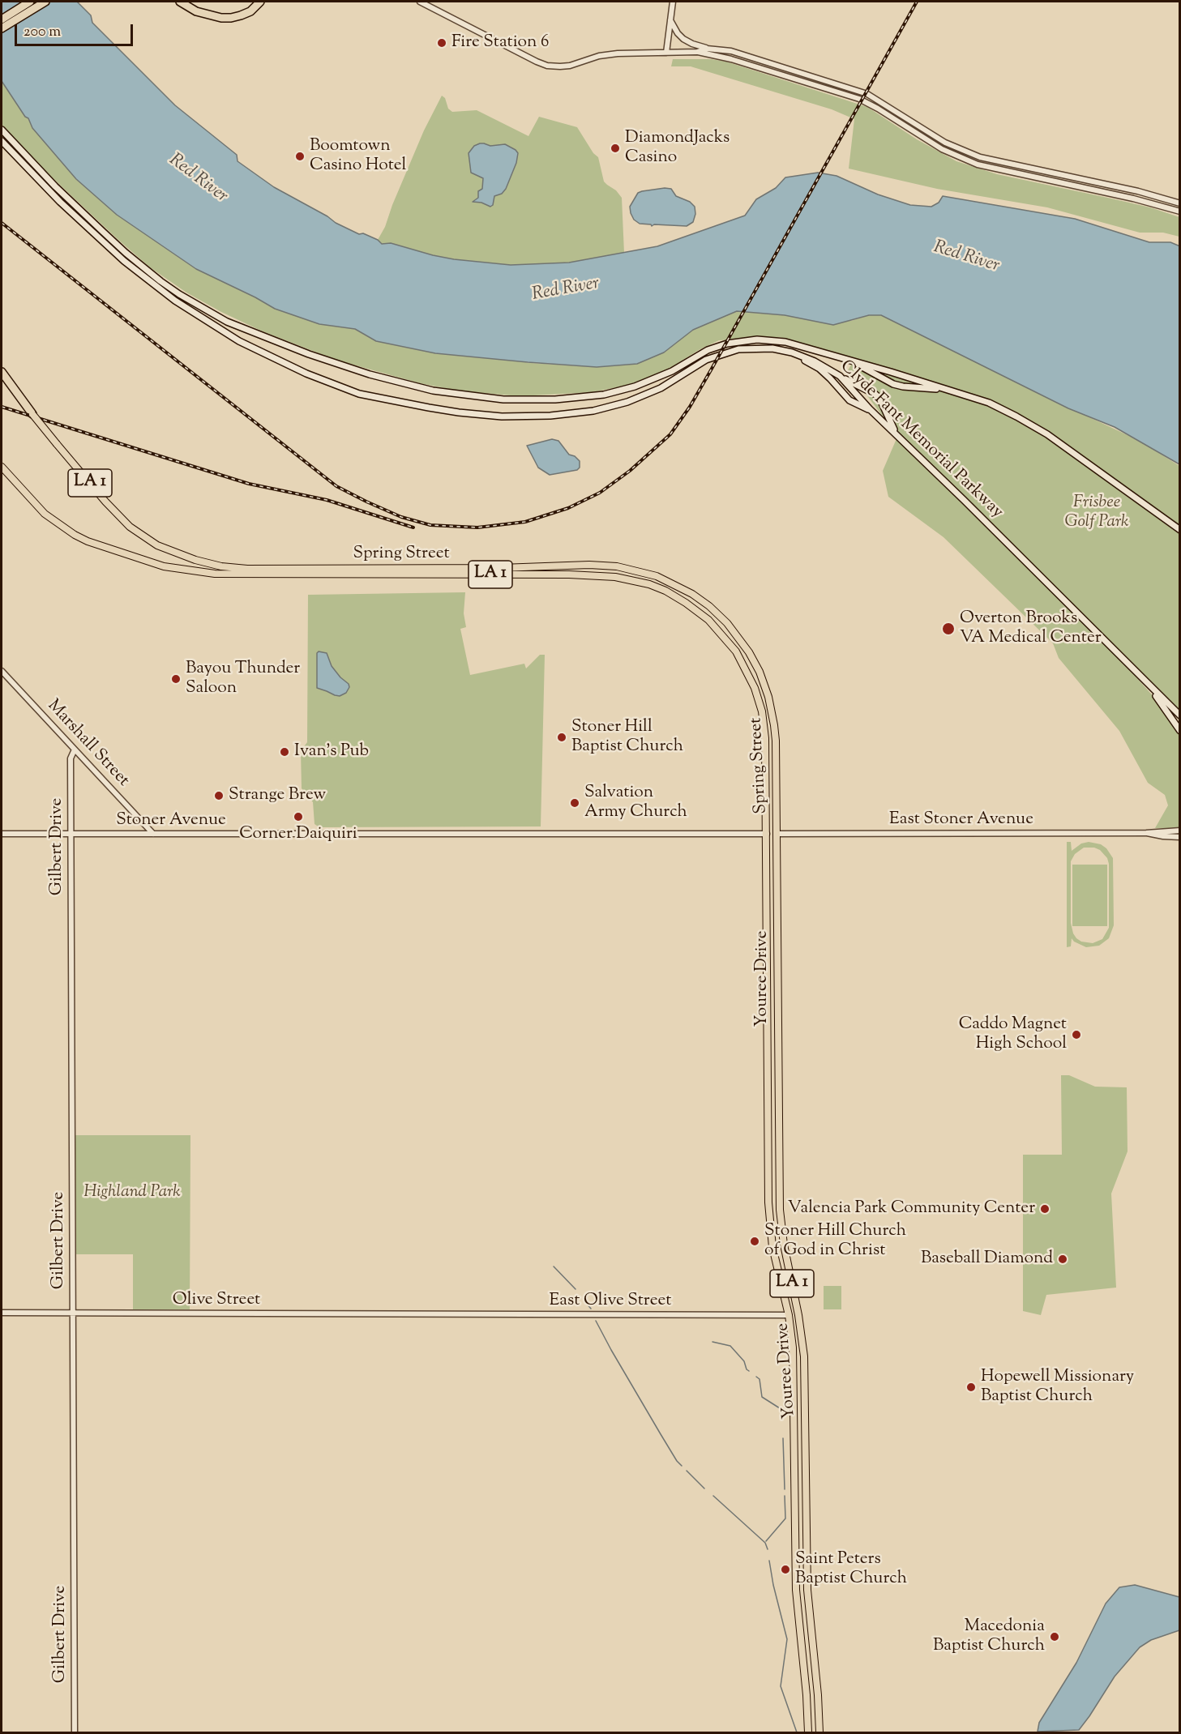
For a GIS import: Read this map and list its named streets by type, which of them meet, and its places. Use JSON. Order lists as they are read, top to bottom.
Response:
{
  "streets": {
    "main road": [
      "Clyde Fant Memorial Parkway",
      "LA 1",
      "Spring Street",
      "Youree Drive"
    ],
    "street": [
      "Marshall Street",
      "East Stoner Avenue",
      "Stoner Avenue",
      "Gilbert Drive",
      "Olive Street",
      "East Olive Street"
    ]
  },
  "crossings": [
    ["Spring Street", "East Stoner Avenue"],
    ["Spring Street", "Stoner Avenue"],
    ["Spring Street", "Youree Drive"],
    ["Marshall Street", "Stoner Avenue"],
    ["Marshall Street", "Gilbert Drive"],
    ["East Stoner Avenue", "Youree Drive"],
    ["Stoner Avenue", "Gilbert Drive"],
    ["Stoner Avenue", "Youree Drive"],
    ["Gilbert Drive", "Olive Street"],
    ["Youree Drive", "East Olive Street"],
    ["Olive Street", "East Olive Street"]
  ],
  "water": ["Red River"],
  "parks": ["Frisbee Golf Park", "Highland Park"],
  "places": [
    "Fire Station 6",
    "DiamondJacks Casino",
    "Boomtown Casino Hotel",
    "Overton Brooks VA Medical Center",
    "Bayou Thunder Saloon",
    "Stoner Hill Baptist Church",
    "Ivan's Pub",
    "Strange Brew",
    "Salvation Army Church",
    "Corner Daiquiri",
    "Caddo Magnet High School",
    "Valencia Park Community Center",
    "Stoner Hill Church of God in Christ",
    "Baseball Diamond",
    "Hopewell Missionary Baptist Church",
    "Saint Peters Baptist Church",
    "Macedonia Baptist Church"
  ],
  "scale_bar": "200 m"
}
